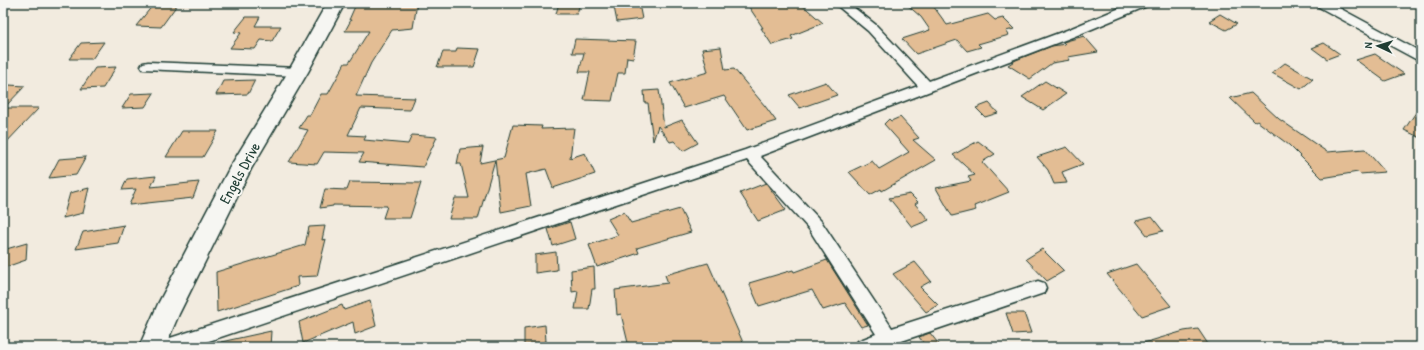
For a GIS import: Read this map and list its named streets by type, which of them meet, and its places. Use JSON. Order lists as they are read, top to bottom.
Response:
{
  "streets": {
    "street": ["Engels Drive"]
  },
  "north": "left"
}
